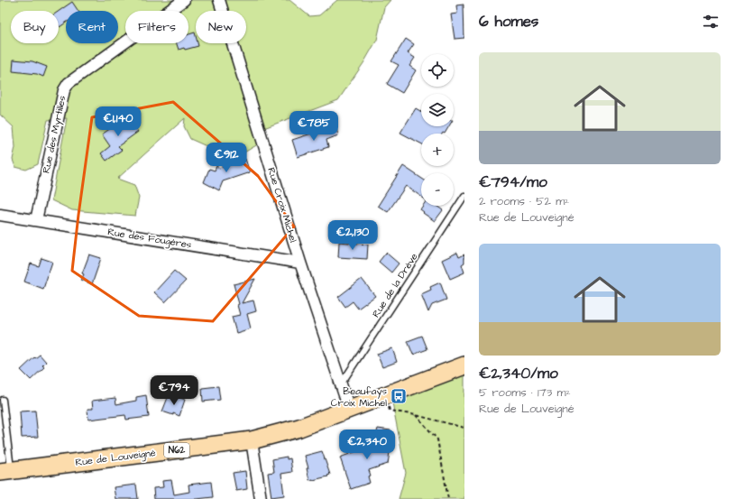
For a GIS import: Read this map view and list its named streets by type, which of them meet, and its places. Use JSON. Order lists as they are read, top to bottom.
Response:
{
  "streets": {
    "main road": ["N62", "Rue de Louveigné"],
    "street": ["Rue des Myrtilles", "Rue Croix Michel", "Rue des Fougères"],
    "lane": ["Rue de la Drève"]
  },
  "crossings": [
    ["Rue des Myrtilles", "Rue des Fougères"],
    ["Rue Croix Michel", "Rue des Fougères"],
    ["Rue Croix Michel", "Rue de la Drève"],
    ["Rue Croix Michel", "N62"],
    ["Rue Croix Michel", "Rue de Louveigné"],
    ["N62", "Rue de Louveigné"]
  ],
  "places": {
    "bus stop": ["Beaufays Croix Michel"]
  },
  "page": {
    "heading": "6 homes",
    "chip": [
      "Buy",
      "Rent",
      "Filters",
      "New"
    ],
    "list": [
      {
        "name": "€794/mo",
        "note": "2 rooms · 52 m² · Rue de Louveigné"
      },
      {
        "name": "€2,340/mo",
        "note": "5 rooms · 173 m² · Rue de Louveigné"
      }
    ],
    "map_buttons": ["+", "−"],
    "price": [
      "€1,140",
      "€785",
      "€912",
      "€2,130",
      "€794",
      "€2,340"
    ]
  }
}
